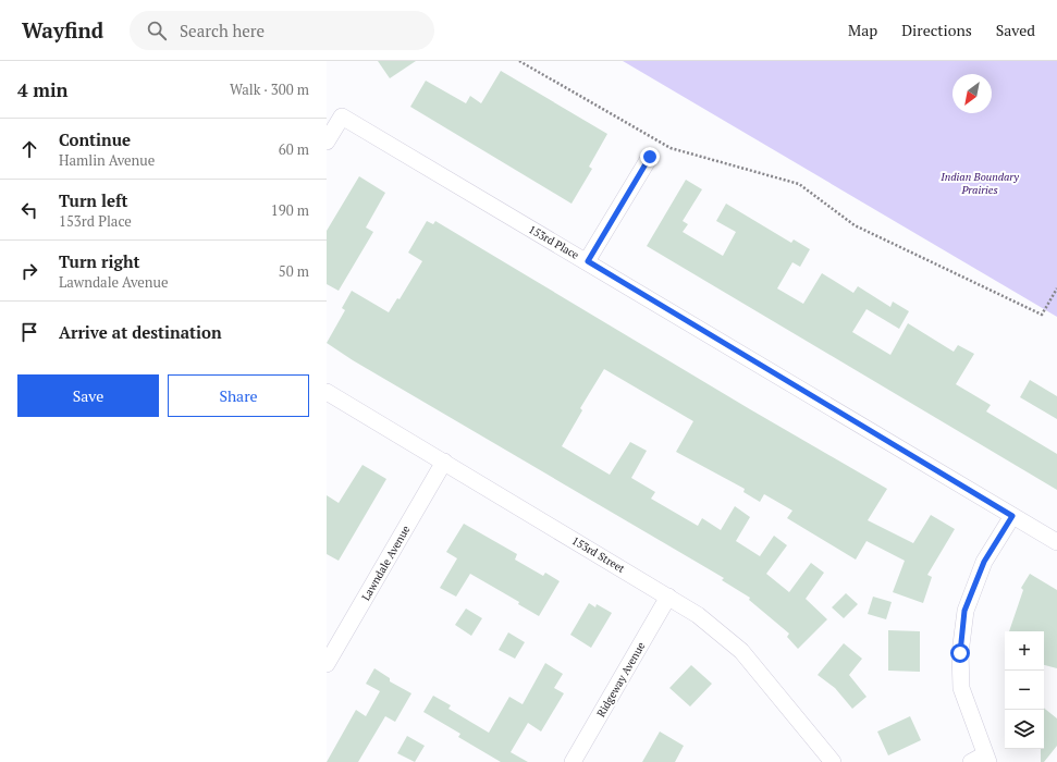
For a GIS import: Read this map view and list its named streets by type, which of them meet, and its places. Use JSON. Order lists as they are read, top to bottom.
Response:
{
  "streets": {
    "street": [
      "153rd Place",
      "153rd Street",
      "Lawndale Avenue",
      "Ridgeway Avenue"
    ]
  },
  "crossings": [
    ["153rd Street", "Lawndale Avenue"],
    ["153rd Street", "Ridgeway Avenue"]
  ],
  "parks": ["Indian Boundary Prairies"],
  "north": "bottom left",
  "page": {
    "header": "Wayfind",
    "search": "Search here",
    "nav": ["Map", "Directions", "Saved"],
    "heading": ["4 min", "Walk · 300 m"],
    "list": [
      ["Continue", "Hamlin Avenue", "60 m"],
      ["Turn left", "153rd Place", "190 m"],
      ["Turn right", "Lawndale Avenue", "50 m"],
      "Arrive at destination"
    ],
    "buttons": ["Save", "Share"],
    "map_buttons": ["+", "−"]
  }
}
